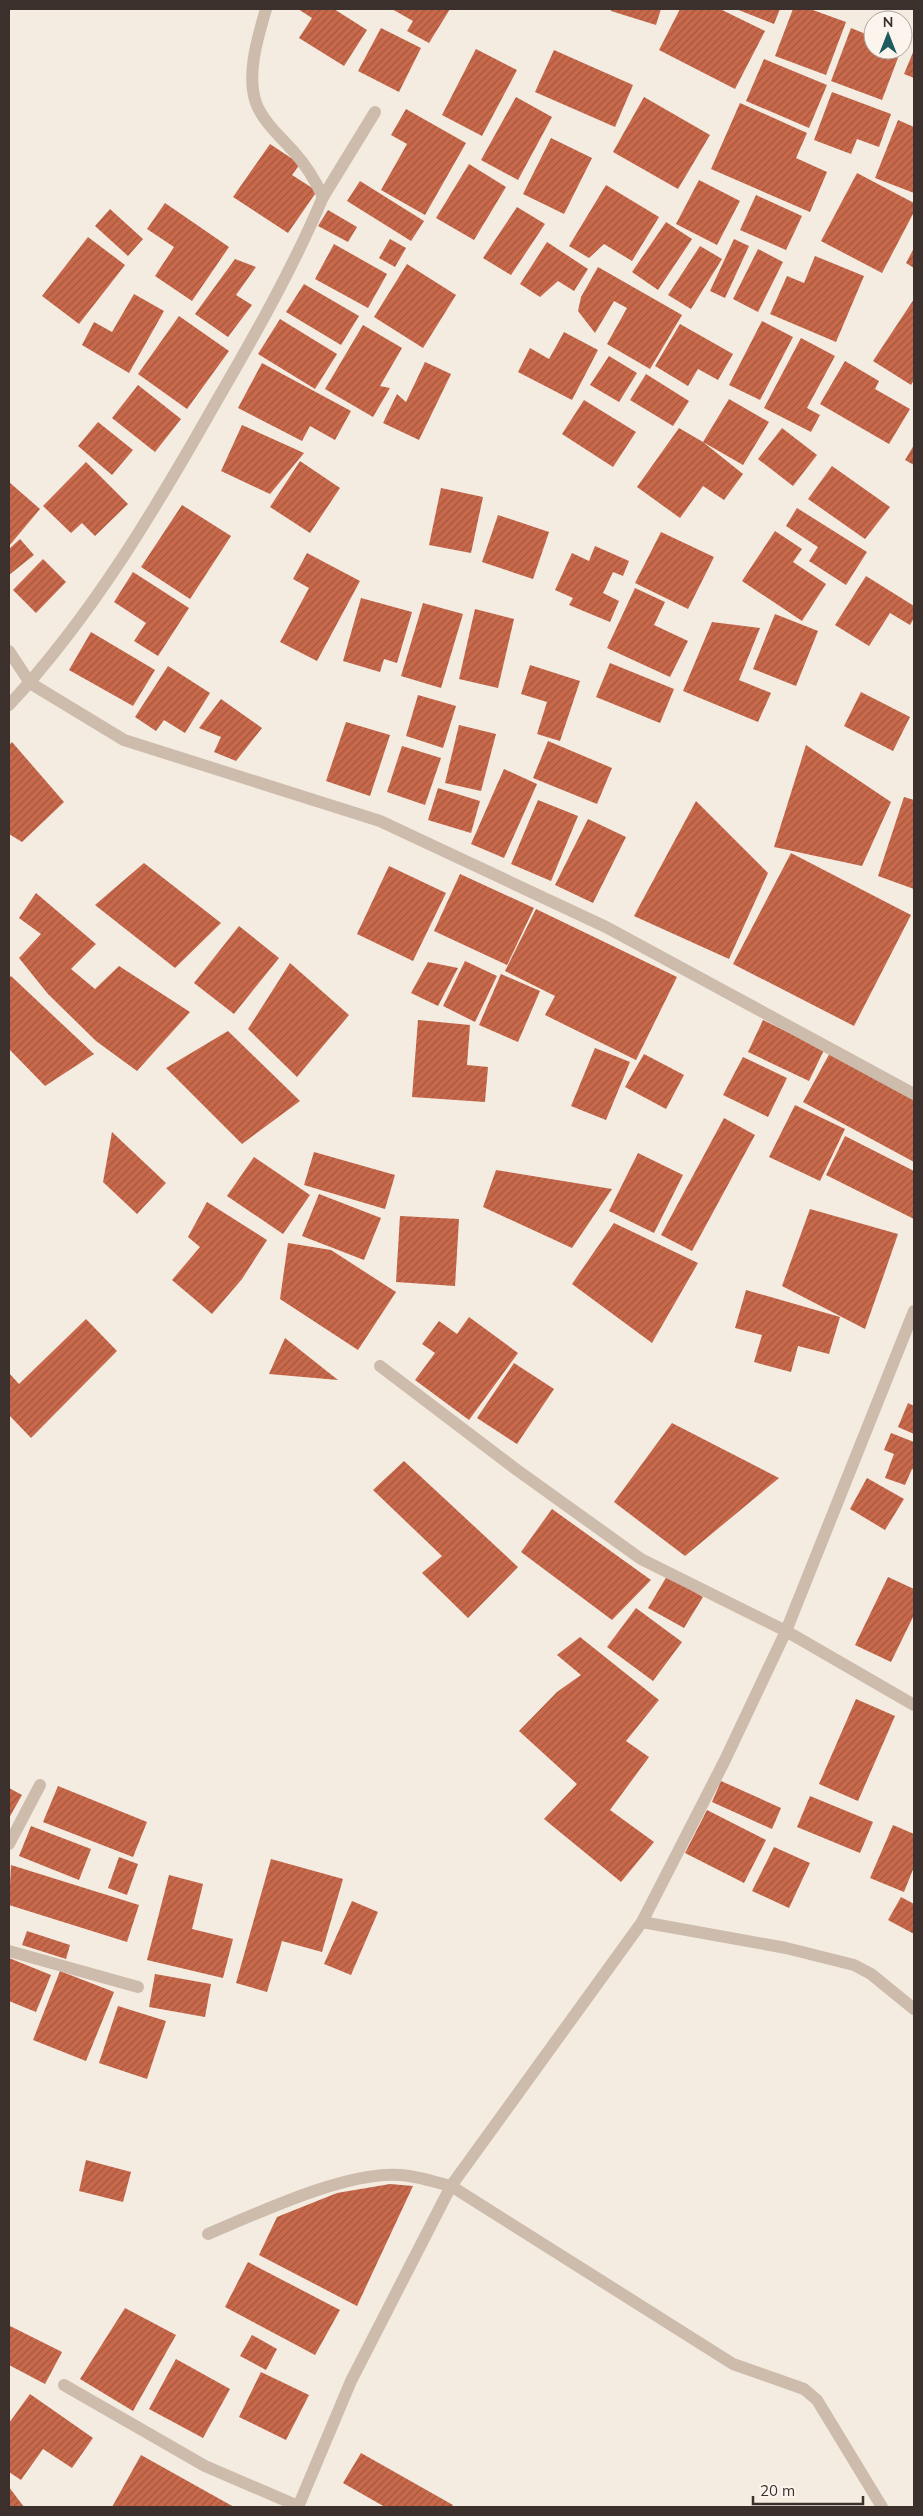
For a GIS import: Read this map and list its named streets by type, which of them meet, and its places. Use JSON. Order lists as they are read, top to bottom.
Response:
{
  "scale_bar": "20 m",
  "north": "top"
}
